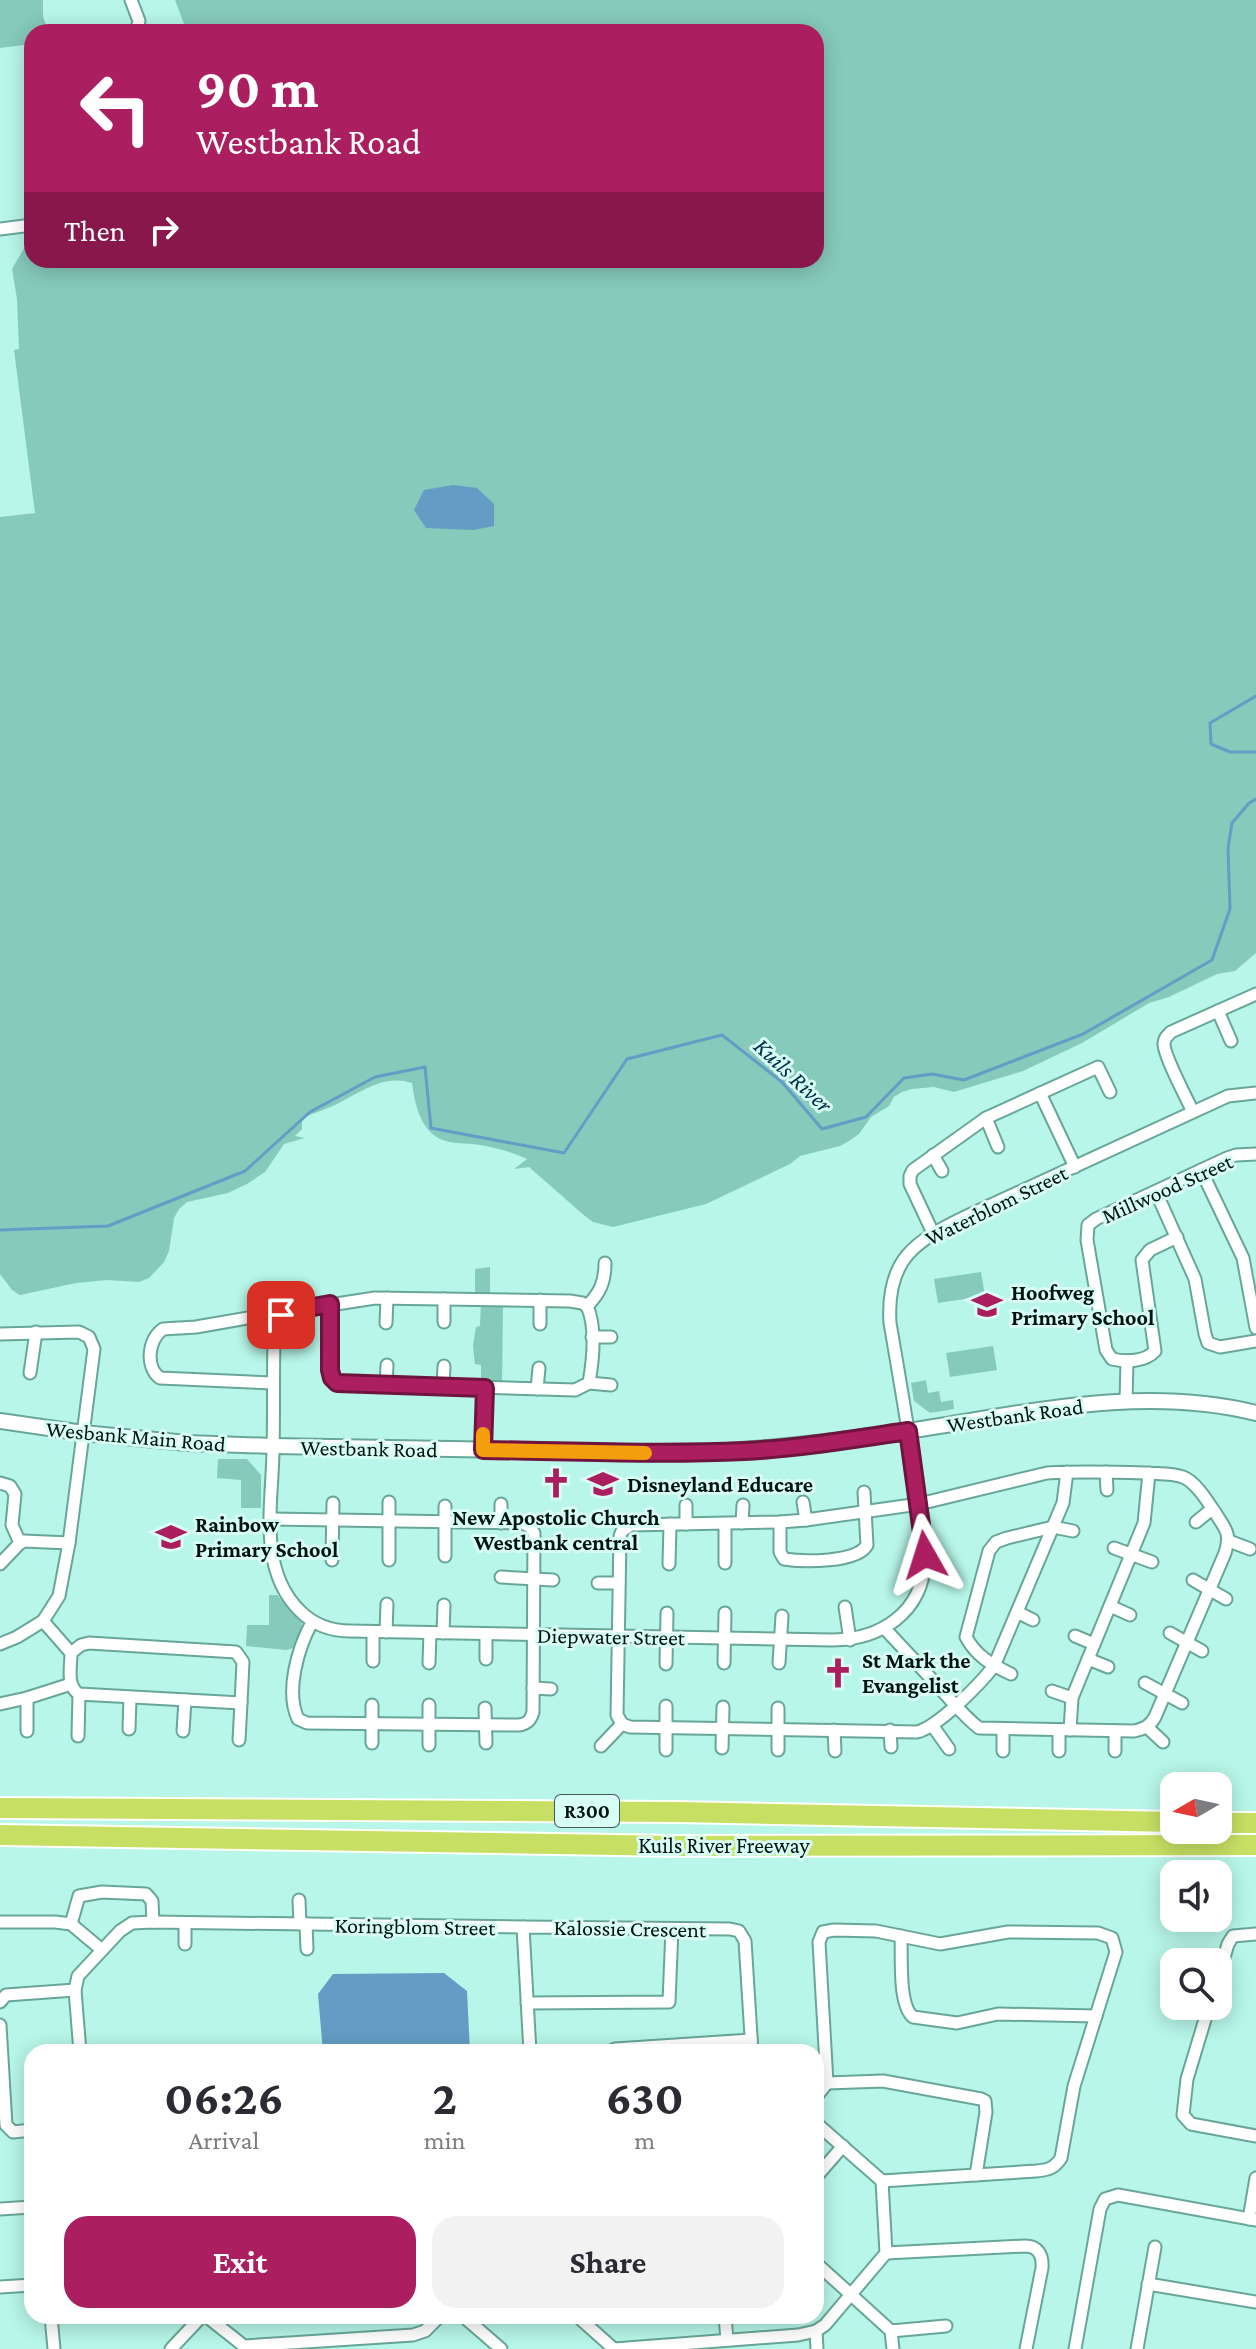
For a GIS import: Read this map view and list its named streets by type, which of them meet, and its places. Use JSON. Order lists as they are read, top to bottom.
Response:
{
  "streets": {
    "highway": ["R300", "Kuils River Freeway"],
    "street": [
      "Millwood Street",
      "Waterblom Street",
      "Westbank Road",
      "Wesbank Main Road",
      "Diepwater Street",
      "Koringblom Street",
      "Kalossie Crescent"
    ]
  },
  "crossings": [
    ["Waterblom Street", "Westbank Road"],
    ["Waterblom Street", "Diepwater Street"],
    ["Westbank Road", "Wesbank Main Road"],
    ["Westbank Road", "Diepwater Street"],
    ["Koringblom Street", "Kalossie Crescent"]
  ],
  "water": ["Kuils River"],
  "places": {
    "school or university": ["Hoofweg Primary School", "Disneyland Educare", "Rainbow Primary School"],
    "church": ["New Apostolic Church Westbank central", "St Mark the Evangelist"]
  },
  "north": "left",
  "page": {
    "turn": ["90 m", "Westbank Road"],
    "then": "Then",
    "eta": [
      "06:26",
      "Arrival",
      "2",
      "min",
      "630",
      "m"
    ],
    "buttons": ["Exit", "Share"]
  }
}
